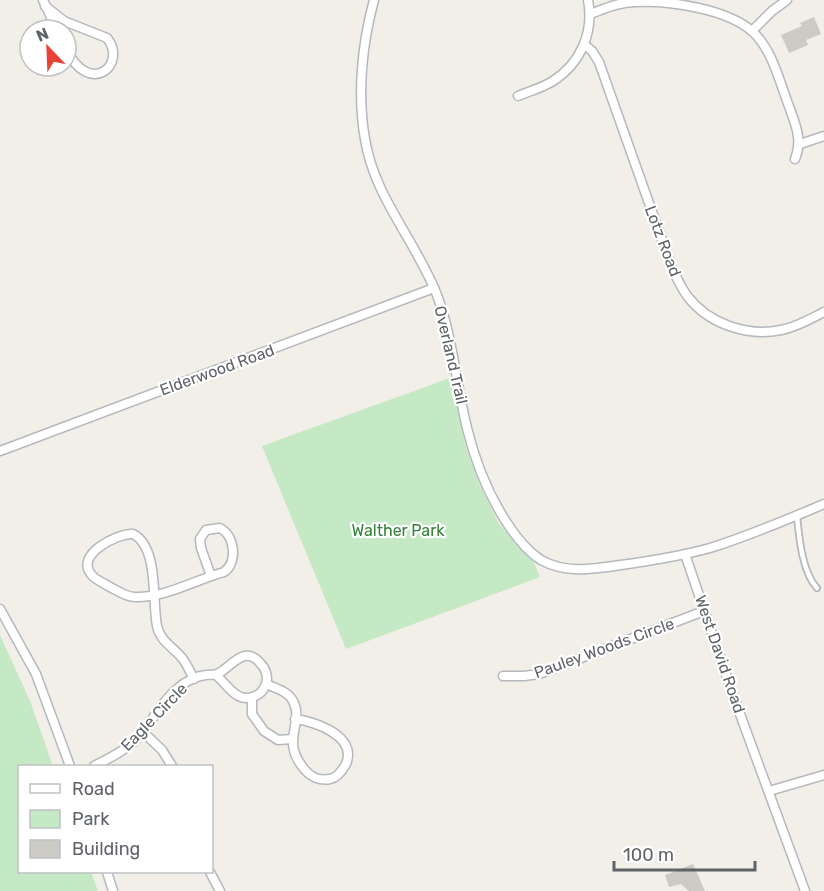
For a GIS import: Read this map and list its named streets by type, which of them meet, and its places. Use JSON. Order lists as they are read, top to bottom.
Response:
{
  "streets": {
    "street": [
      "Lotz Road",
      "Overland Trail",
      "Elderwood Road",
      "Pauley Woods Circle",
      "West David Road",
      "Eagle Circle"
    ]
  },
  "crossings": [
    ["Overland Trail", "Elderwood Road"],
    ["Overland Trail", "West David Road"],
    ["Pauley Woods Circle", "West David Road"]
  ],
  "parks": ["Walther Park"],
  "legend": ["Road", "Park", "Building"],
  "scale_bar": "100 m",
  "north": "top left"
}
